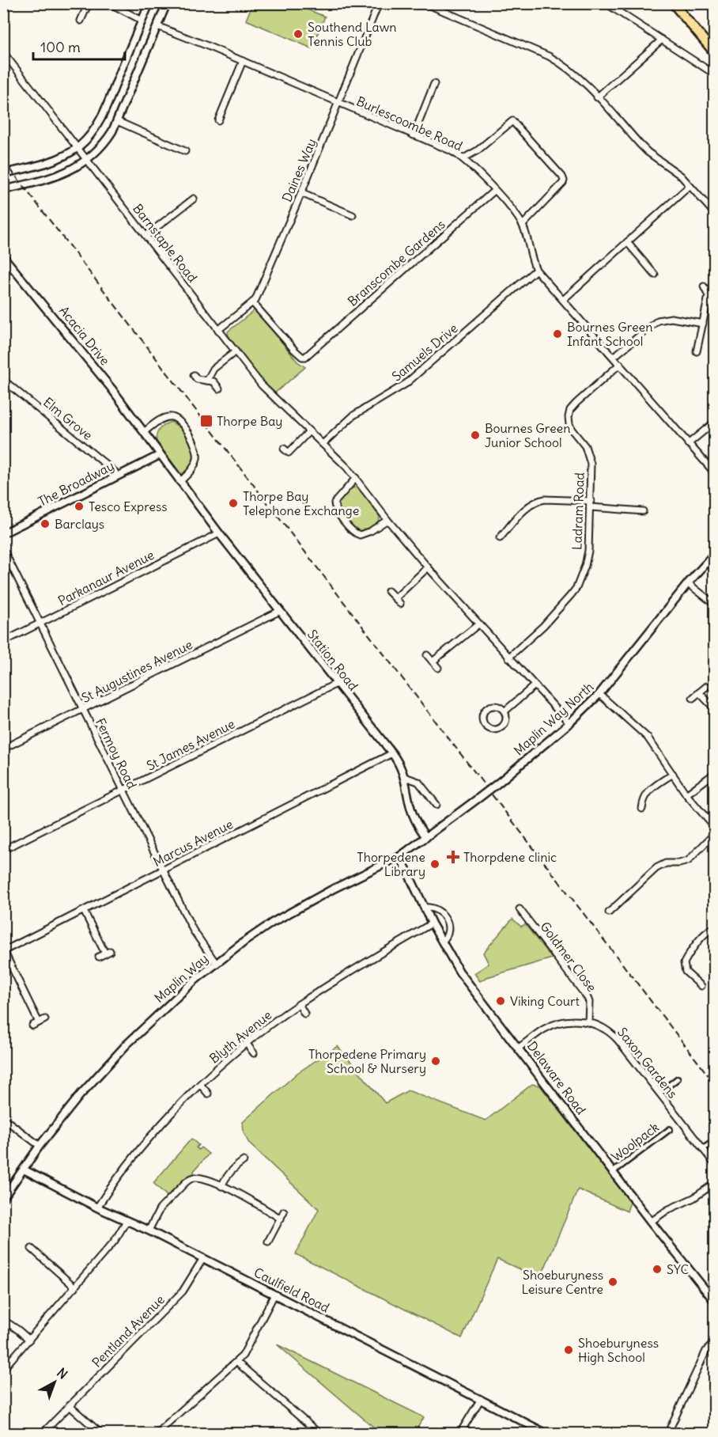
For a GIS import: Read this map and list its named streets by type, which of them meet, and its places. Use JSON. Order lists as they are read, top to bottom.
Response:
{
  "streets": {
    "street": [
      "Burlescoombe Road",
      "Daines Way",
      "Barnstaple Road",
      "Branscombe Gardens",
      "Acacia Drive",
      "Samuels Drive",
      "Elm Grove",
      "The Broadway",
      "Ladram Road",
      "Parkanaur Avenue",
      "Station Road",
      "St Augustines Avenue",
      "Maplin Way North",
      "St James Avenue",
      "Fermoy Road",
      "Marcus Avenue",
      "Goldmer Close",
      "Maplin Way",
      "Blyth Avenue",
      "Saxon Gardens",
      "Delaware Road",
      "Woolpack",
      "Caulfield Road",
      "Pentland Avenue"
    ]
  },
  "crossings": [
    ["Burlescoombe Road", "Daines Way"],
    ["Burlescoombe Road", "Branscombe Gardens"],
    ["Burlescoombe Road", "Samuels Drive"],
    ["Burlescoombe Road", "Ladram Road"],
    ["Daines Way", "Barnstaple Road"],
    ["Daines Way", "Branscombe Gardens"],
    ["Barnstaple Road", "Samuels Drive"],
    ["Barnstaple Road", "Ladram Road"],
    ["Barnstaple Road", "Maplin Way North"],
    ["Acacia Drive", "The Broadway"],
    ["Acacia Drive", "Parkanaur Avenue"],
    ["Acacia Drive", "Station Road"],
    ["Elm Grove", "The Broadway"],
    ["Parkanaur Avenue", "Fermoy Road"],
    ["Station Road", "St Augustines Avenue"],
    ["Station Road", "Maplin Way North"],
    ["Station Road", "St James Avenue"],
    ["Station Road", "Marcus Avenue"],
    ["Station Road", "Maplin Way"],
    ["St Augustines Avenue", "Fermoy Road"],
    ["Maplin Way North", "Maplin Way"],
    ["St James Avenue", "Fermoy Road"],
    ["Fermoy Road", "Marcus Avenue"],
    ["Fermoy Road", "Maplin Way"],
    ["Goldmer Close", "Saxon Gardens"],
    ["Maplin Way", "Delaware Road"],
    ["Maplin Way", "Caulfield Road"],
    ["Blyth Avenue", "Delaware Road"],
    ["Blyth Avenue", "Caulfield Road"],
    ["Saxon Gardens", "Delaware Road"],
    ["Delaware Road", "Woolpack"],
    ["Caulfield Road", "Pentland Avenue"]
  ],
  "places": {
    "other": [
      "Southend Lawn Tennis Club",
      "Bournes Green Infant School",
      "Bournes Green Junior School",
      "Thorpe Bay Telephone Exchange",
      "Tesco Express",
      "Barclays",
      "Thorpedene Library",
      "Viking Court",
      "Thorpedene Primary School & Nursery",
      "SYC",
      "Shoeburyness Leisure Centre",
      "Shoeburyness High School"
    ],
    "transit": ["Thorpe Bay"],
    "health": ["Thorpdene clinic"]
  },
  "scale_bar": "100 m",
  "north": "top right"
}
